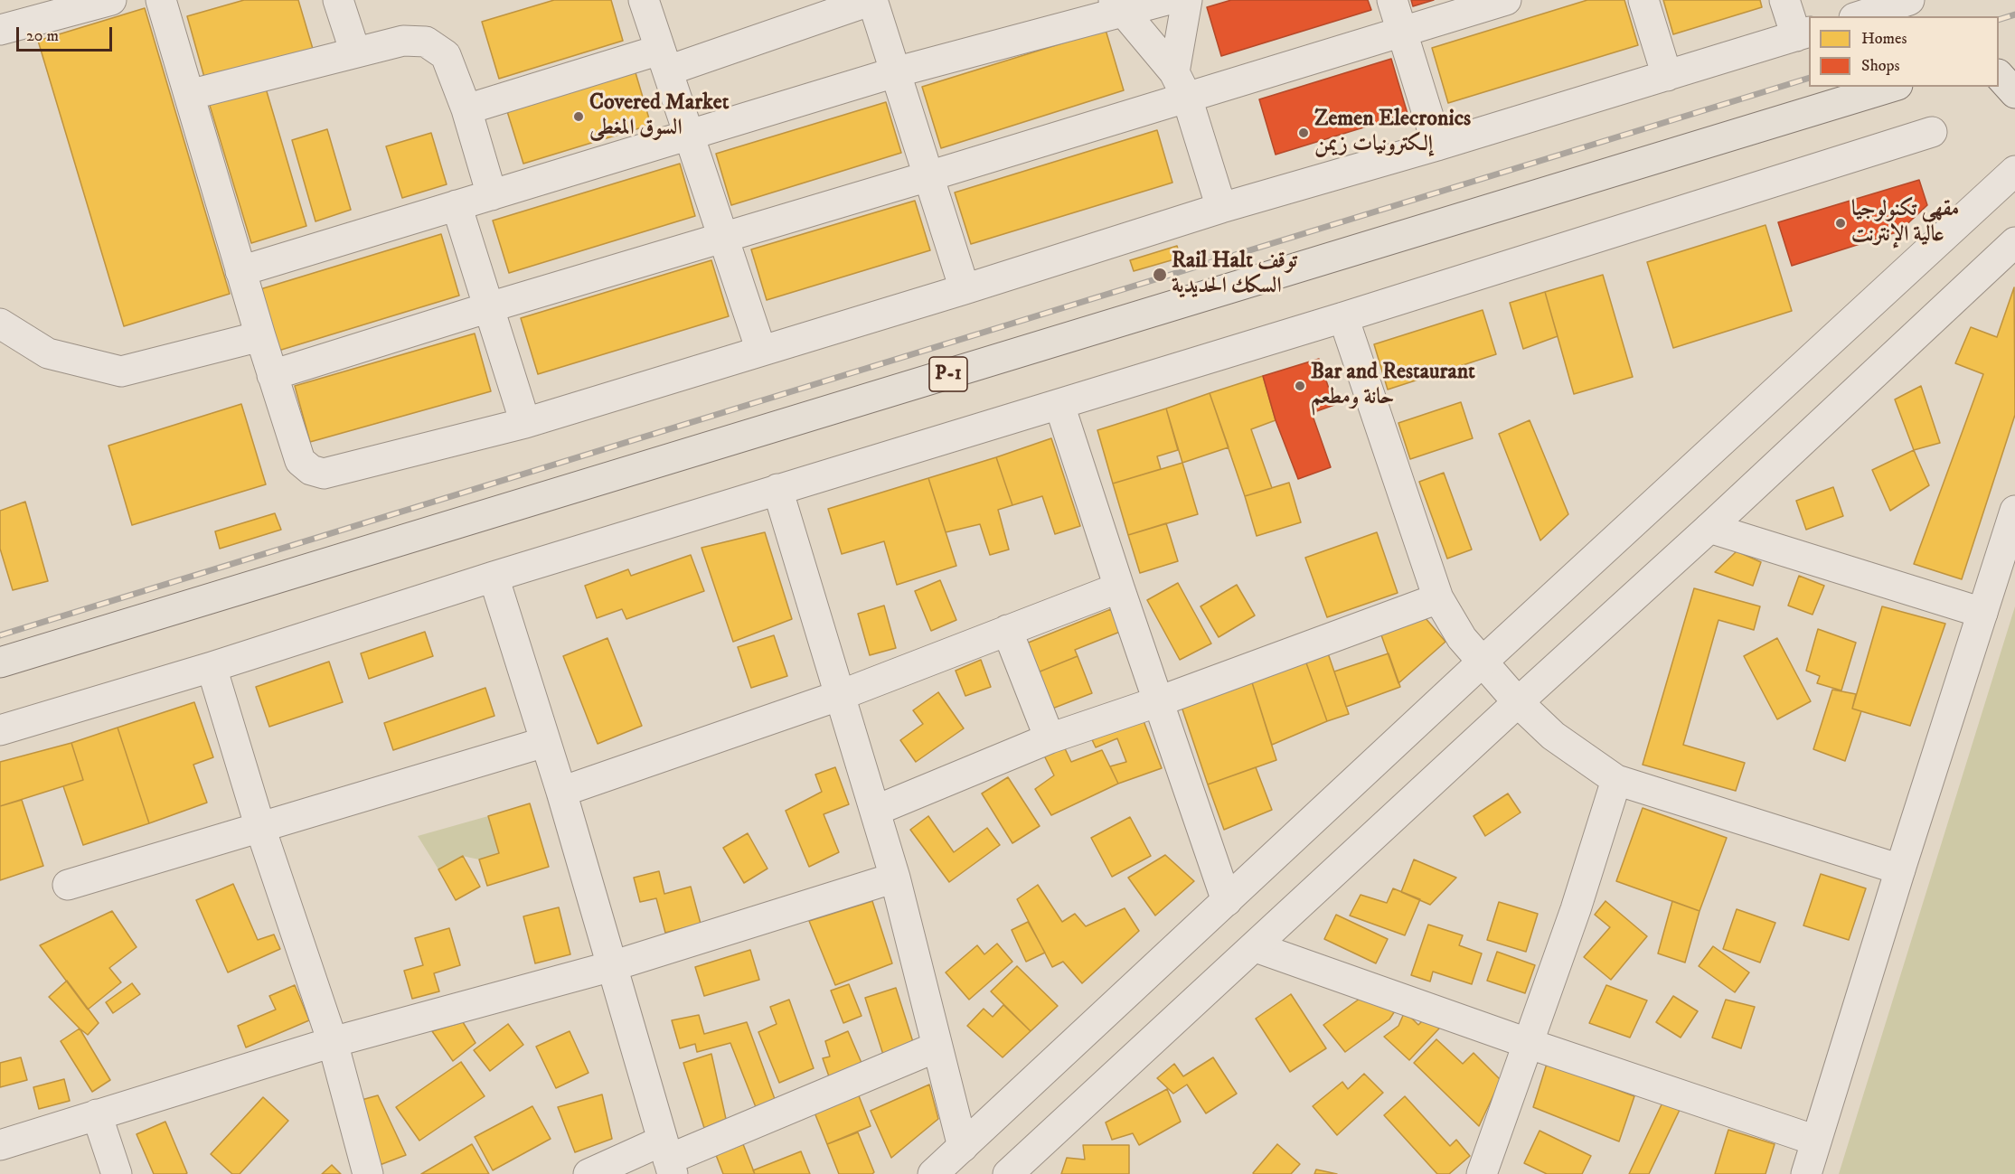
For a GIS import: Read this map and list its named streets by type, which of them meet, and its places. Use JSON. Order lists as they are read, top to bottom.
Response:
{
  "streets": {
    "highway": ["P-1"]
  },
  "places": [
    "Covered Market السوق المغطى",
    "Zemen Elecronics إلكترونيات زيمن",
    "مقهى تكنولوجيا عالية الإنترنت",
    "Rail Halt توقف السكك الحديدية",
    "Bar and Restaurant حانة ومطعم"
  ],
  "legend": ["Homes", "Shops"],
  "scale_bar": "20 m"
}
